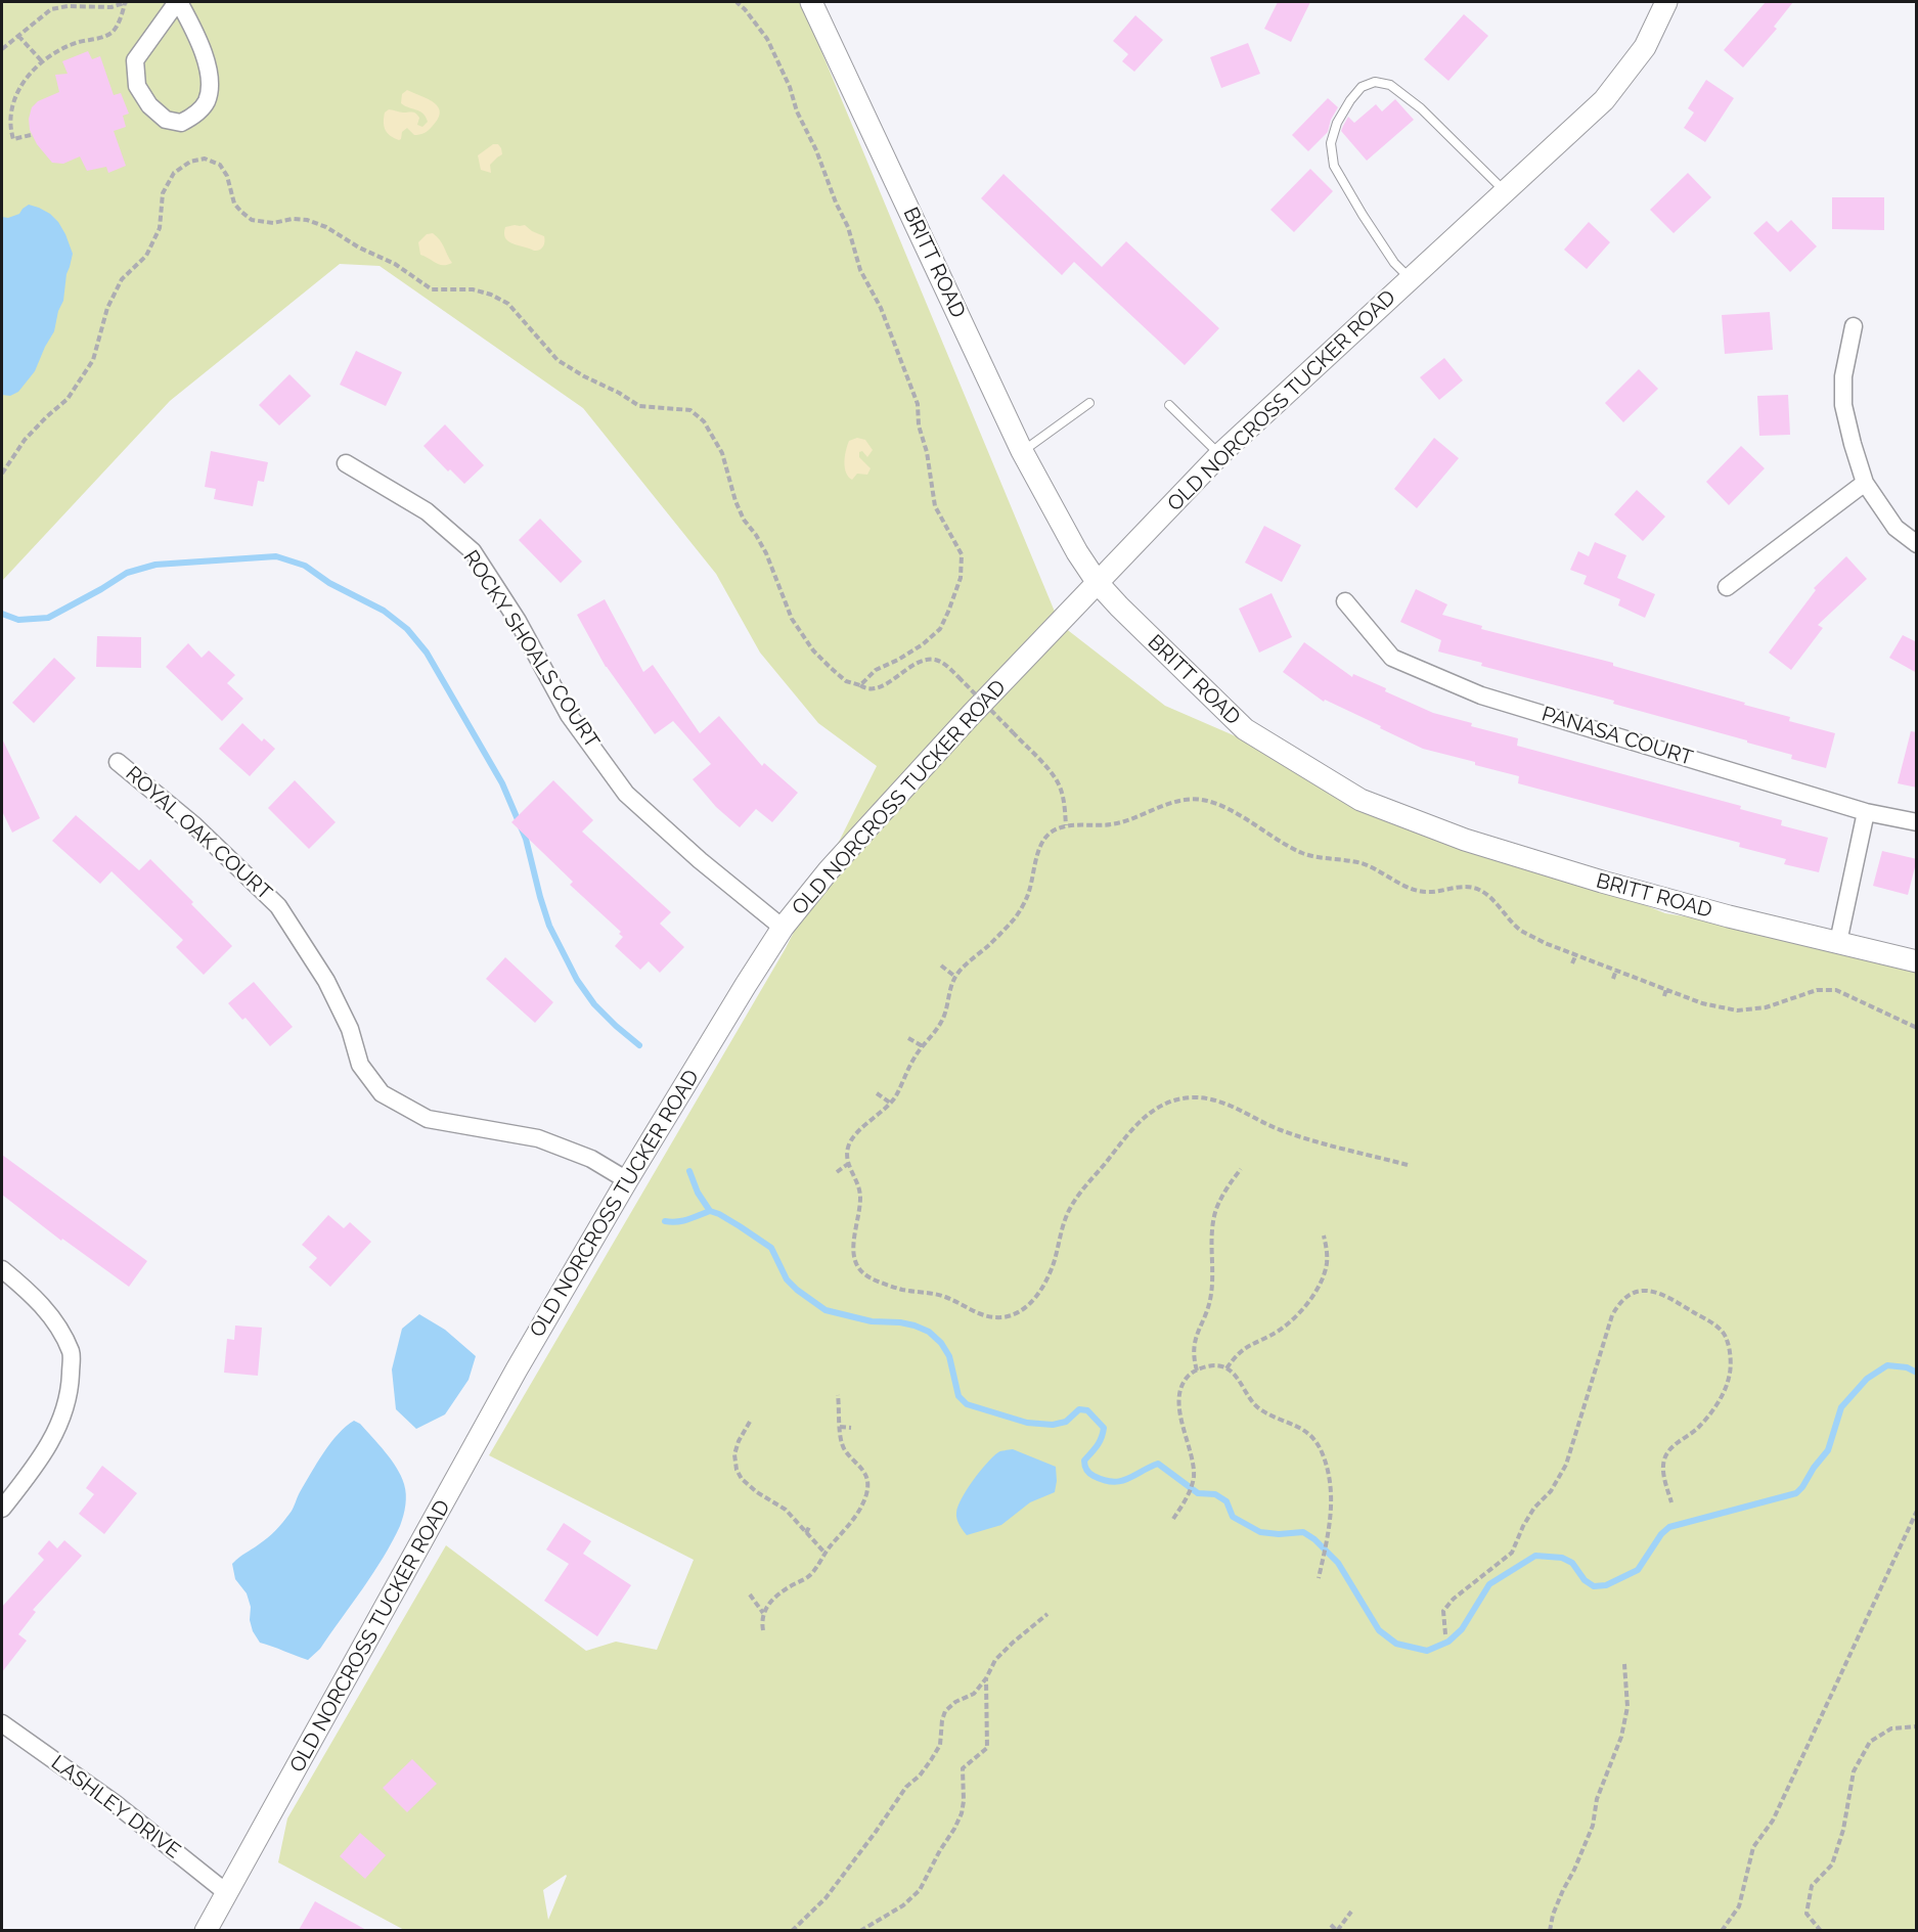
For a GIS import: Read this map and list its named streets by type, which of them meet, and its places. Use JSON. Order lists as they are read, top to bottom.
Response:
{
  "streets": {
    "street": [
      "BRITT ROAD",
      "OLD NORCROSS TUCKER ROAD",
      "ROCKY SHOALS COURT",
      "PANASA COURT",
      "ROYAL OAK COURT",
      "LASHLEY DRIVE"
    ]
  },
  "crossings": [
    ["BRITT ROAD", "OLD NORCROSS TUCKER ROAD"],
    ["OLD NORCROSS TUCKER ROAD", "ROCKY SHOALS COURT"],
    ["OLD NORCROSS TUCKER ROAD", "ROYAL OAK COURT"],
    ["OLD NORCROSS TUCKER ROAD", "LASHLEY DRIVE"]
  ]
}
